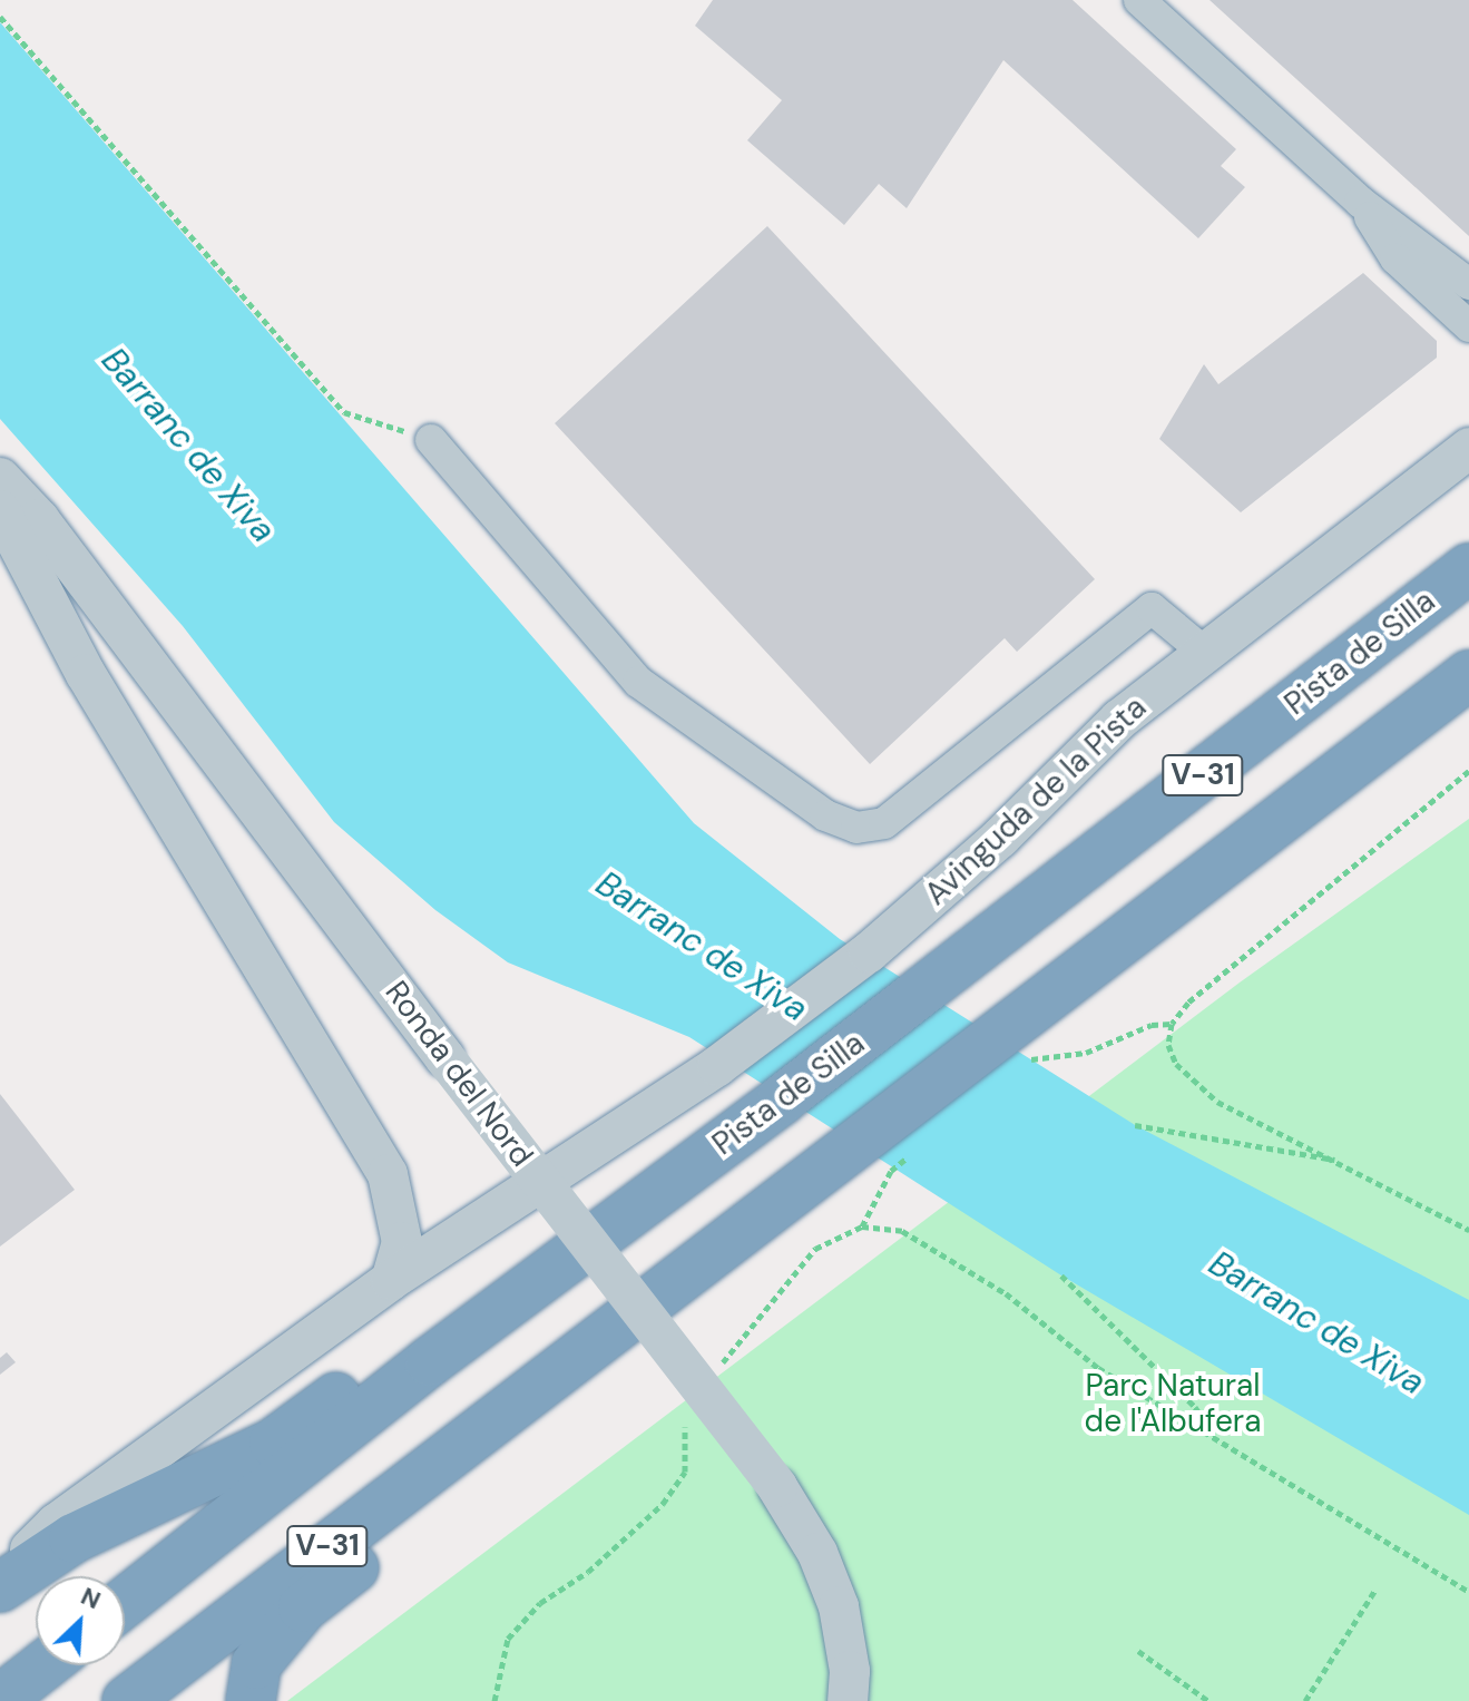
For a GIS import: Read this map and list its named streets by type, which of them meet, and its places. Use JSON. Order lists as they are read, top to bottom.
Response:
{
  "streets": {
    "highway": ["Pista de Silla", "V-31"],
    "street": ["Avinguda de la Pista", "Ronda del Nord"]
  },
  "water": ["Barranc de Xiva"],
  "parks": ["Parc Natural de l'Albufera"],
  "north": "top right"
}
